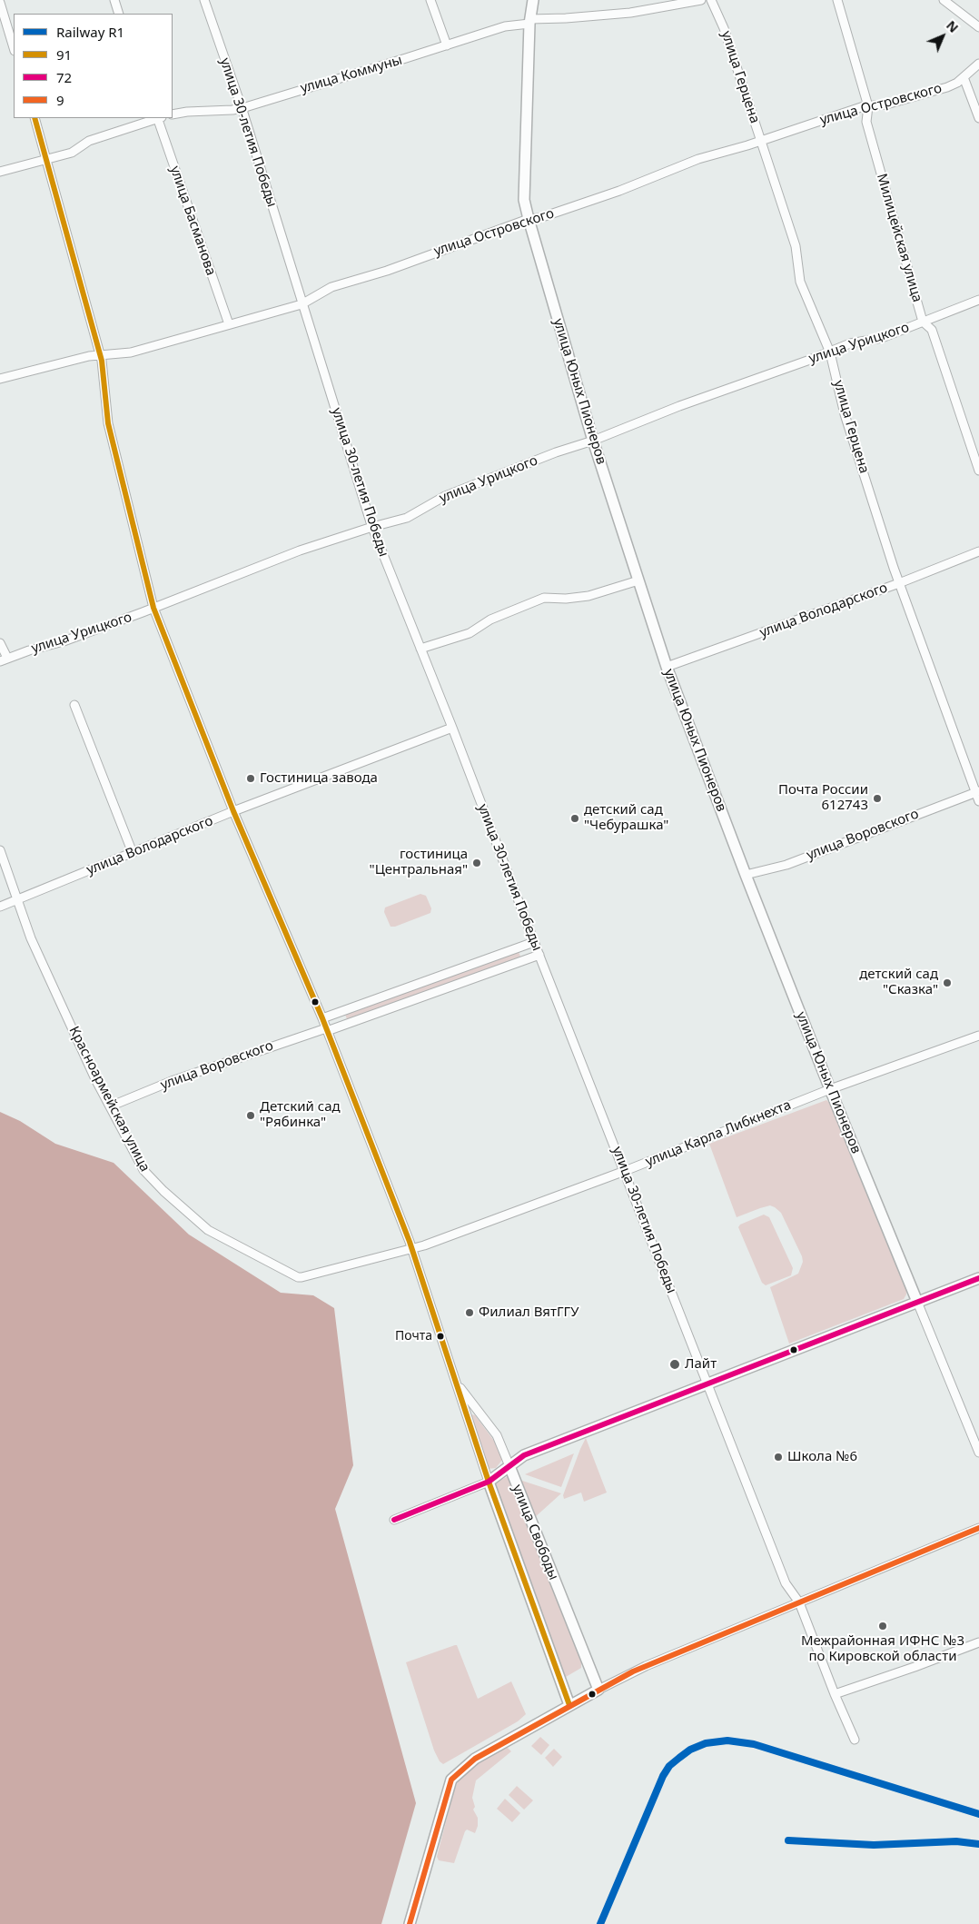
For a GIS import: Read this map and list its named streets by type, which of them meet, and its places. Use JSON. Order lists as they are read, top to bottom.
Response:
{
  "streets": {
    "main road": ["улица Юных Пионеров", "улица Свободы"],
    "street": [
      "улица Коммуны",
      "улица Герцена",
      "улица Островского",
      "улица 30-летия Победы",
      "улица Басманова",
      "Милицейская улица",
      "улица Урицкого",
      "улица Володарского",
      "улица Воровского",
      "Красноармейская улица",
      "улица Карла Либкнехта"
    ]
  },
  "crossings": [
    ["улица Коммуны", "улица 30-летия Победы"],
    ["улица Коммуны", "улица Юных Пионеров"],
    ["улица Герцена", "улица Островского"],
    ["улица Герцена", "улица Урицкого"],
    ["улица Герцена", "улица Володарского"],
    ["улица Герцена", "улица Воровского"],
    ["улица Островского", "улица 30-летия Победы"],
    ["улица Островского", "улица Басманова"],
    ["улица Островского", "Милицейская улица"],
    ["улица Островского", "улица Юных Пионеров"],
    ["улица Островского", "улица Свободы"],
    ["улица 30-летия Победы", "улица Урицкого"],
    ["улица 30-летия Победы", "улица Володарского"],
    ["улица 30-летия Победы", "улица Воровского"],
    ["улица 30-летия Победы", "улица Карла Либкнехта"],
    ["Милицейская улица", "улица Урицкого"],
    ["улица Урицкого", "улица Юных Пионеров"],
    ["улица Урицкого", "улица Свободы"],
    ["улица Юных Пионеров", "улица Володарского"],
    ["улица Юных Пионеров", "улица Воровского"],
    ["улица Юных Пионеров", "улица Карла Либкнехта"],
    ["улица Володарского", "Красноармейская улица"],
    ["улица Володарского", "улица Свободы"],
    ["улица Воровского", "Красноармейская улица"],
    ["улица Воровского", "улица Свободы"],
    ["Красноармейская улица", "улица Карла Либкнехта"],
    ["улица Карла Либкнехта", "улица Свободы"]
  ],
  "places": [
    "Гостиница завода",
    "Почта России 612743",
    "детский сад \"Чебурашка\"",
    "гостиница \"Центральная\"",
    "детский сад \"Сказка\"",
    "Детский сад \"Рябинка\"",
    "Филиал ВятГГУ",
    "Почта",
    "Лайт",
    "Школа №6",
    "Межрайонная ИФНС №3 по Кировской области"
  ],
  "lines": [
    "transit line 91",
    "transit line 72",
    "transit line 9",
    "rail line R1"
  ],
  "legend": [
    "Railway R1",
    "91",
    "72",
    "9"
  ],
  "north": "top right"
}
